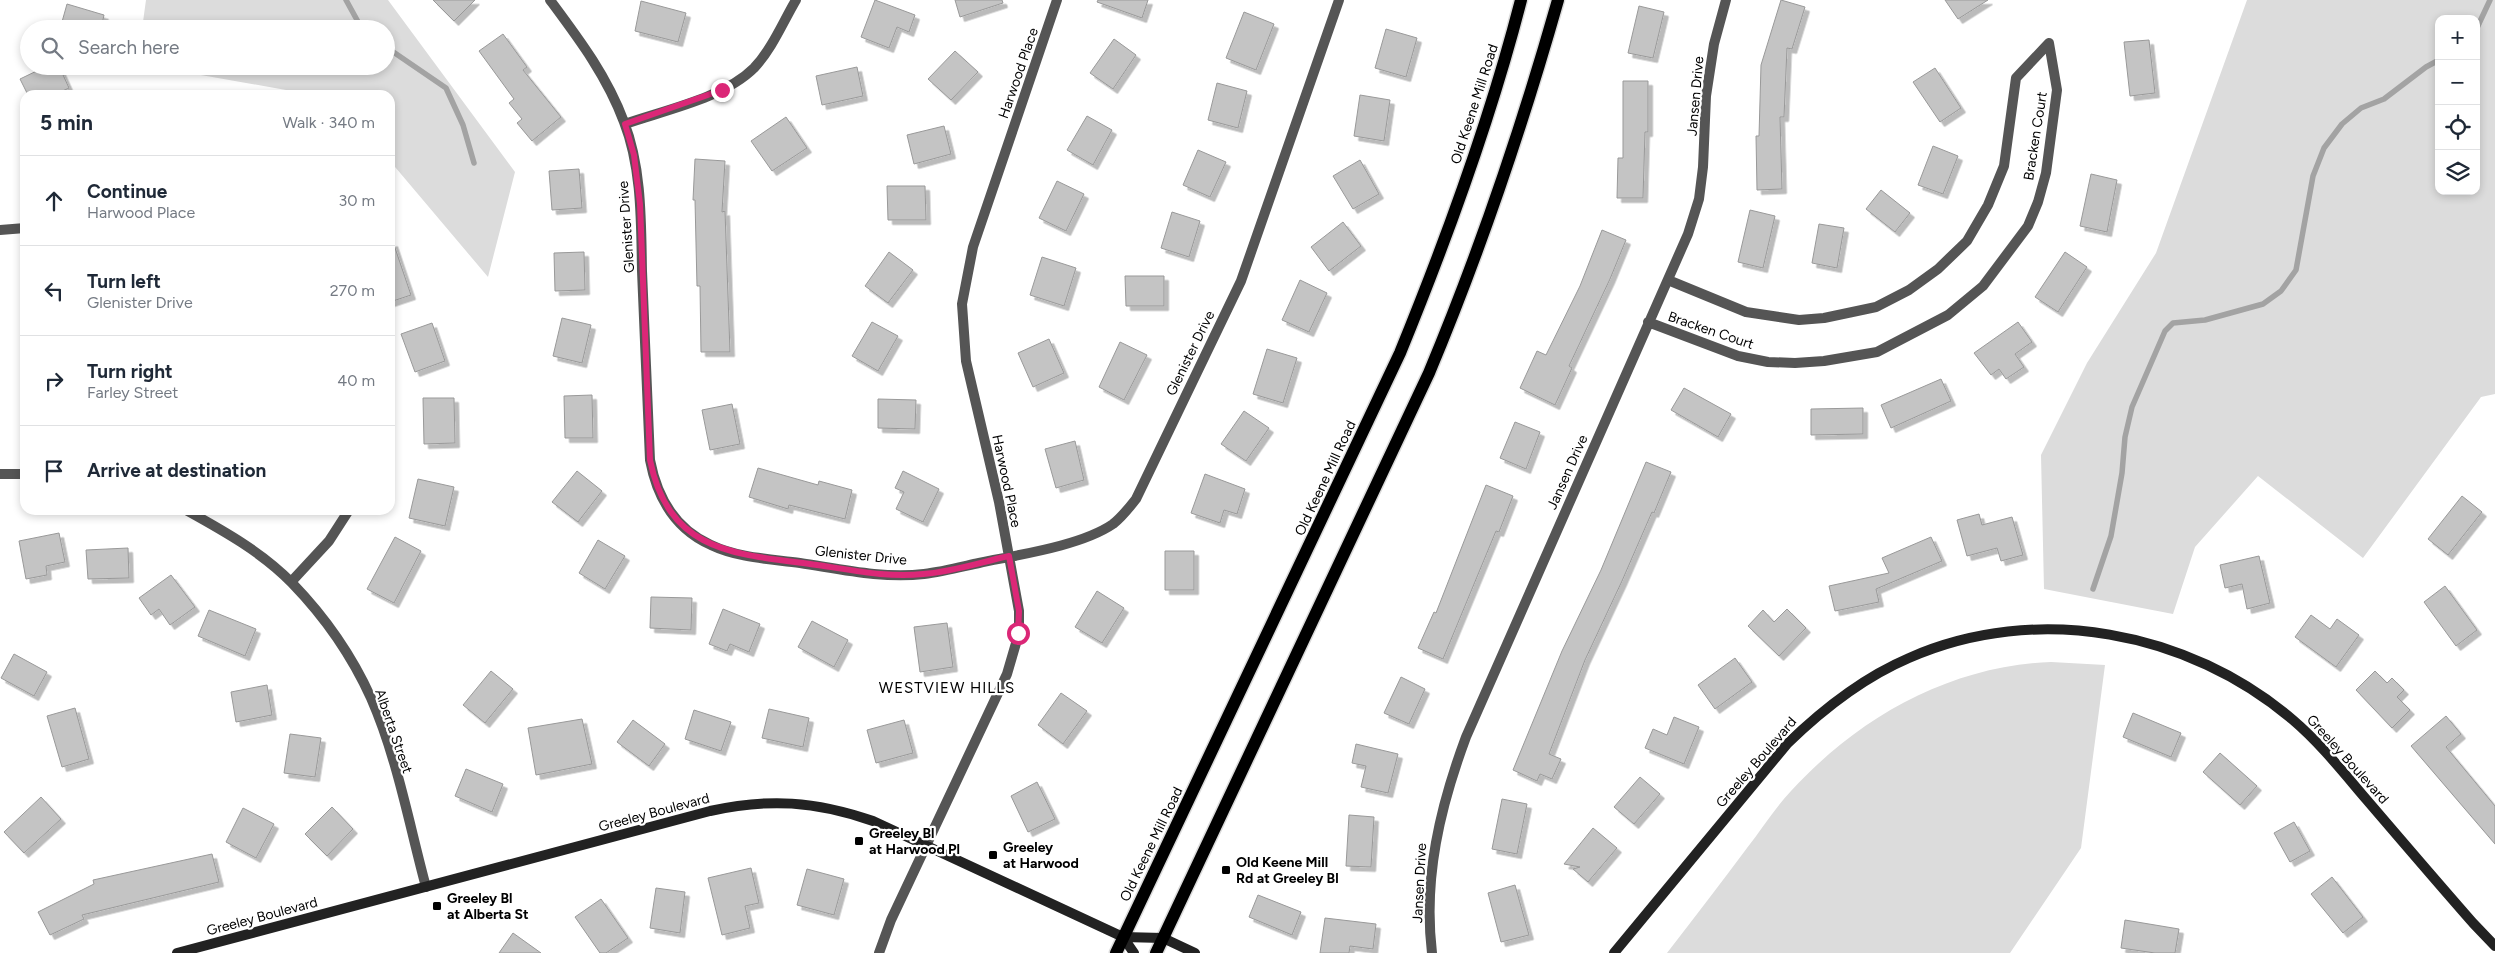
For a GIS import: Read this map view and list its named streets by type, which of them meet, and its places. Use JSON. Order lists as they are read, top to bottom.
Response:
{
  "streets": {
    "main road": ["Old Keene Mill Road"],
    "street": [
      "Harwood Place",
      "Jansen Drive",
      "Bracken Court",
      "Glenister Drive",
      "Alberta Street",
      "Greeley Boulevard"
    ]
  },
  "crossings": [
    ["Harwood Place", "Glenister Drive"],
    ["Harwood Place", "Greeley Boulevard"],
    ["Jansen Drive", "Bracken Court"],
    ["Old Keene Mill Road", "Greeley Boulevard"],
    ["Alberta Street", "Greeley Boulevard"]
  ],
  "districts": ["WESTVIEW HILLS"],
  "places": {
    "transit": [
      "Greeley Bl at Harwood Pl",
      "Greeley at Harwood",
      "Old Keene Mill Rd at Greeley Bl",
      "Greeley Bl at Alberta St"
    ]
  },
  "page": {
    "map_buttons": ["+", "−"],
    "search": "Search here",
    "heading": ["5 min", "Walk · 340 m"],
    "list": [
      ["Continue", "Harwood Place", "30 m"],
      ["Turn left", "Glenister Drive", "270 m"],
      ["Turn right", "Farley Street", "40 m"],
      "Arrive at destination"
    ]
  }
}
